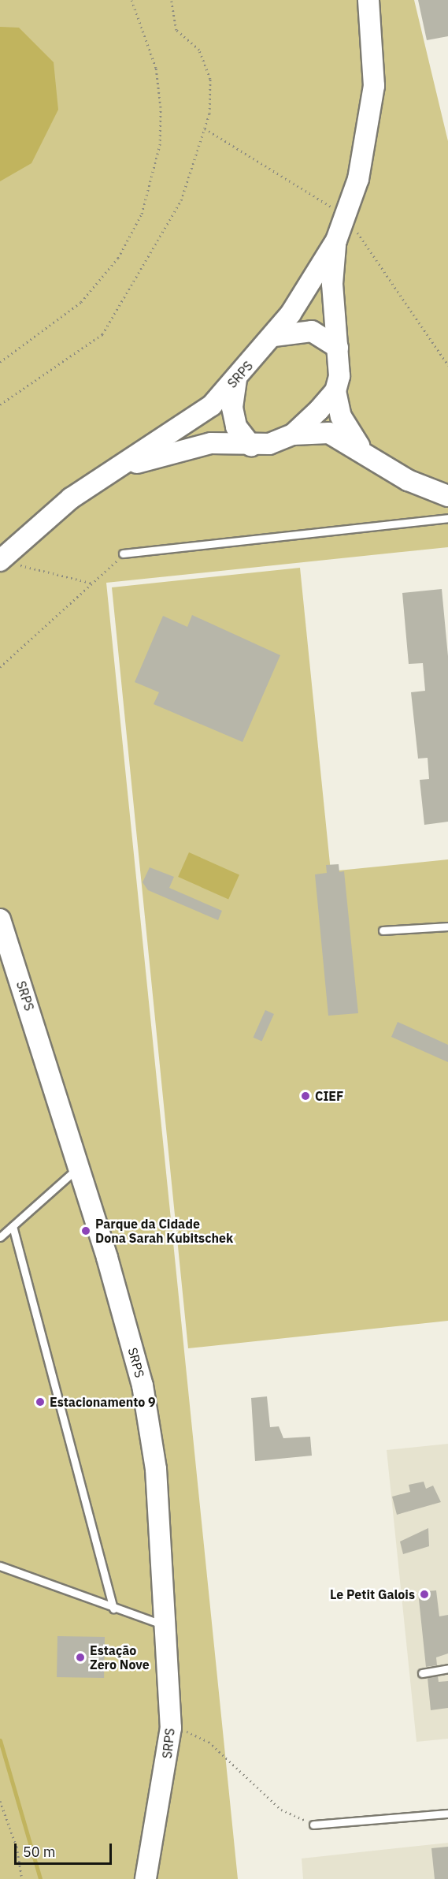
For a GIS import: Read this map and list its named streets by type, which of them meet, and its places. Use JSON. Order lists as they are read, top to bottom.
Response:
{
  "streets": {
    "main road": ["SRPS"]
  },
  "places": [
    "CIEF",
    "Parque da Cidade Dona Sarah Kubitschek",
    "Estacionamento 9",
    "Le Petit Galois",
    "Estação Zero Nove"
  ],
  "scale_bar": "50 m"
}
